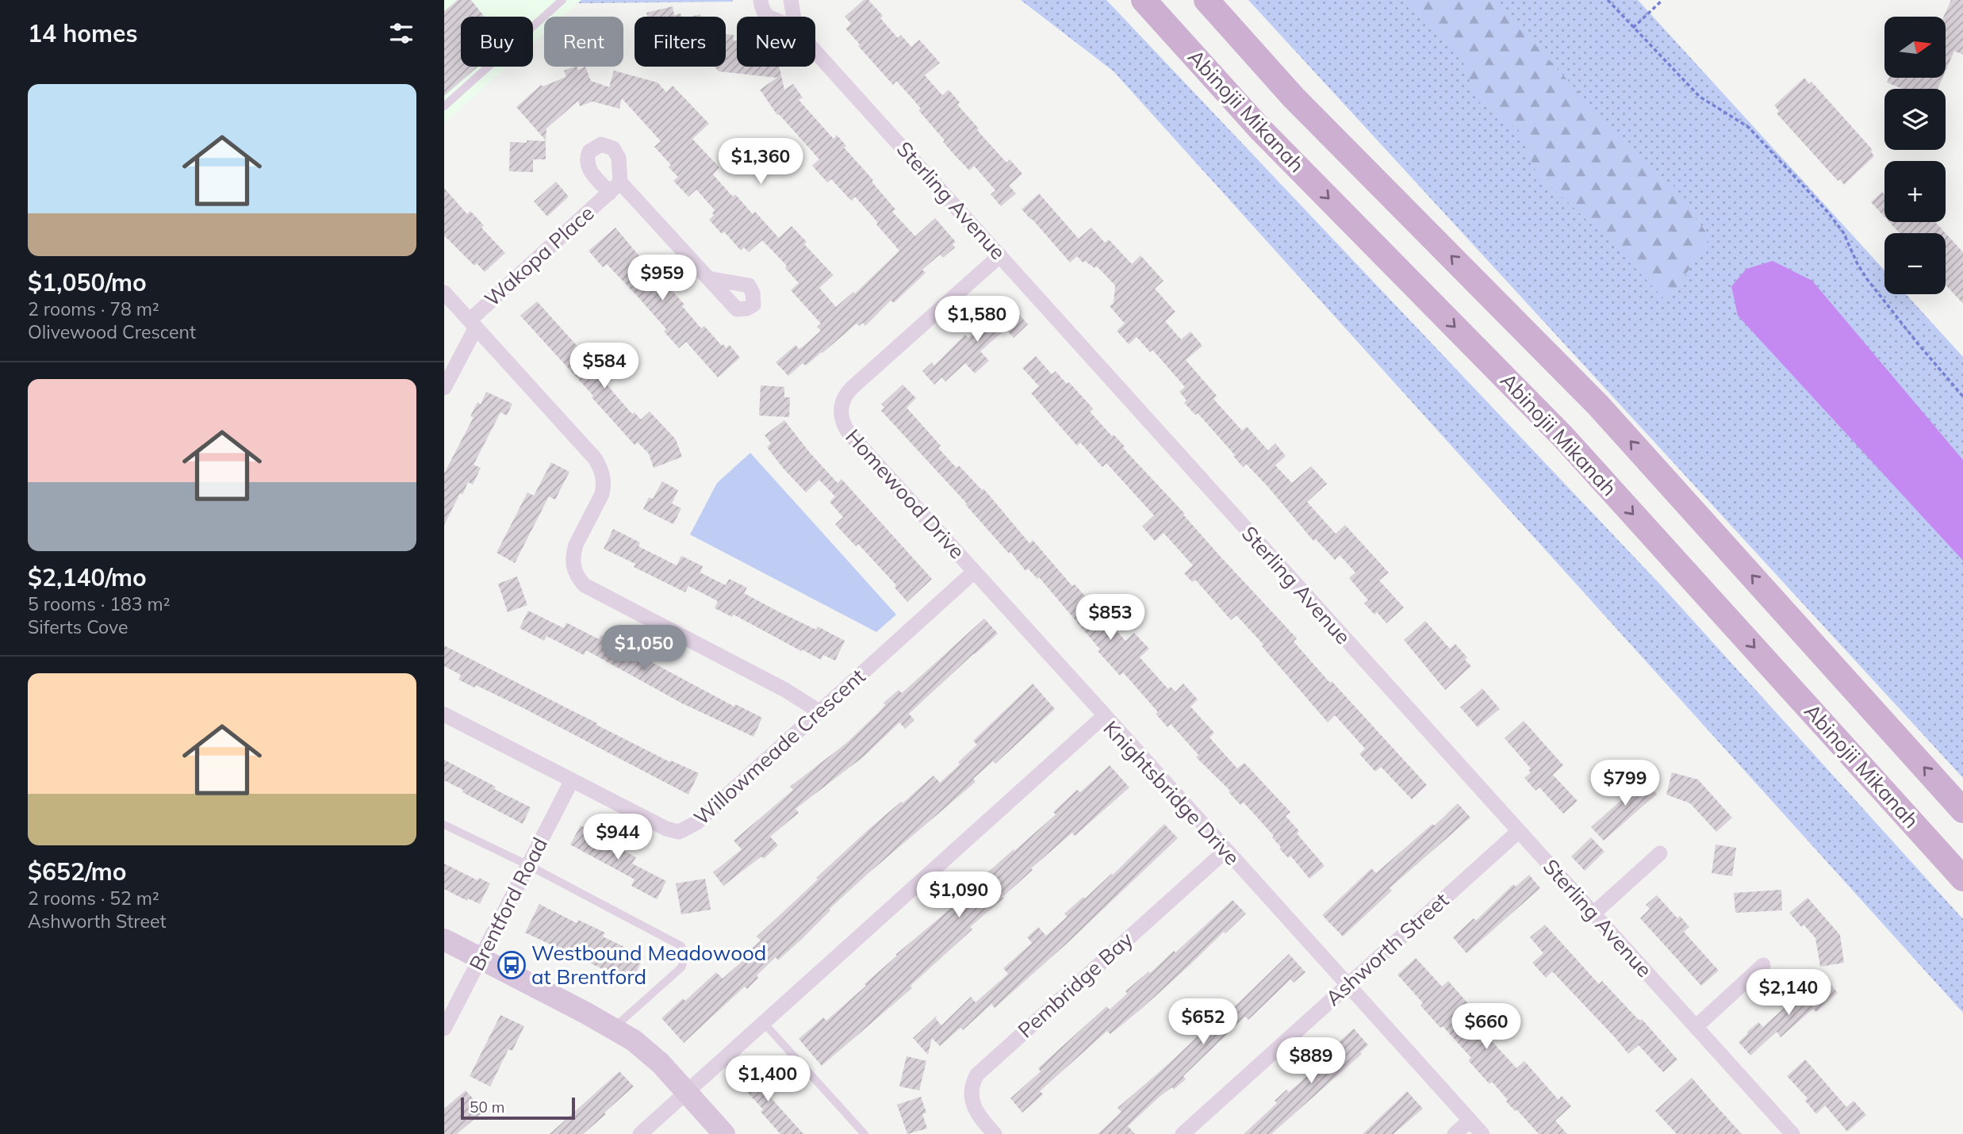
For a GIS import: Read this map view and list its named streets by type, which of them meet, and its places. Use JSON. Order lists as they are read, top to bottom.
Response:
{
  "streets": {
    "main road": ["Abinojii Mikanah"],
    "street": [
      "Sterling Avenue",
      "Wakopa Place",
      "Homewood Drive",
      "Willowmeade Crescent",
      "Knightsbridge Drive",
      "Brentford Road",
      "Ashworth Street",
      "Pembridge Bay"
    ]
  },
  "crossings": [
    ["Sterling Avenue", "Homewood Drive"],
    ["Sterling Avenue", "Ashworth Street"],
    ["Homewood Drive", "Willowmeade Crescent"],
    ["Homewood Drive", "Knightsbridge Drive"],
    ["Willowmeade Crescent", "Brentford Road"],
    ["Knightsbridge Drive", "Ashworth Street"],
    ["Knightsbridge Drive", "Pembridge Bay"]
  ],
  "places": {
    "bus stop": ["Westbound Meadowood at Brentford"]
  },
  "scale_bar": "50 m",
  "north": "right",
  "page": {
    "heading": "14 homes",
    "map_buttons": ["+", "−"],
    "chip": [
      "Buy",
      "Rent",
      "Filters",
      "New"
    ],
    "list": [
      {
        "name": "$1,050/mo",
        "note": "2 rooms · 78 m² · Olivewood Crescent"
      },
      {
        "name": "$2,140/mo",
        "note": "5 rooms · 183 m² · Siferts Cove"
      },
      {
        "name": "$652/mo",
        "note": "2 rooms · 52 m² · Ashworth Street"
      }
    ],
    "price": [
      "$1,360",
      "$959",
      "$1,580",
      "$584",
      "$853",
      "$1,050",
      "$799",
      "$944",
      "$1,090",
      "$2,140",
      "$652",
      "$660",
      "$889",
      "$1,400"
    ],
    "scale": "50 m"
  }
}
